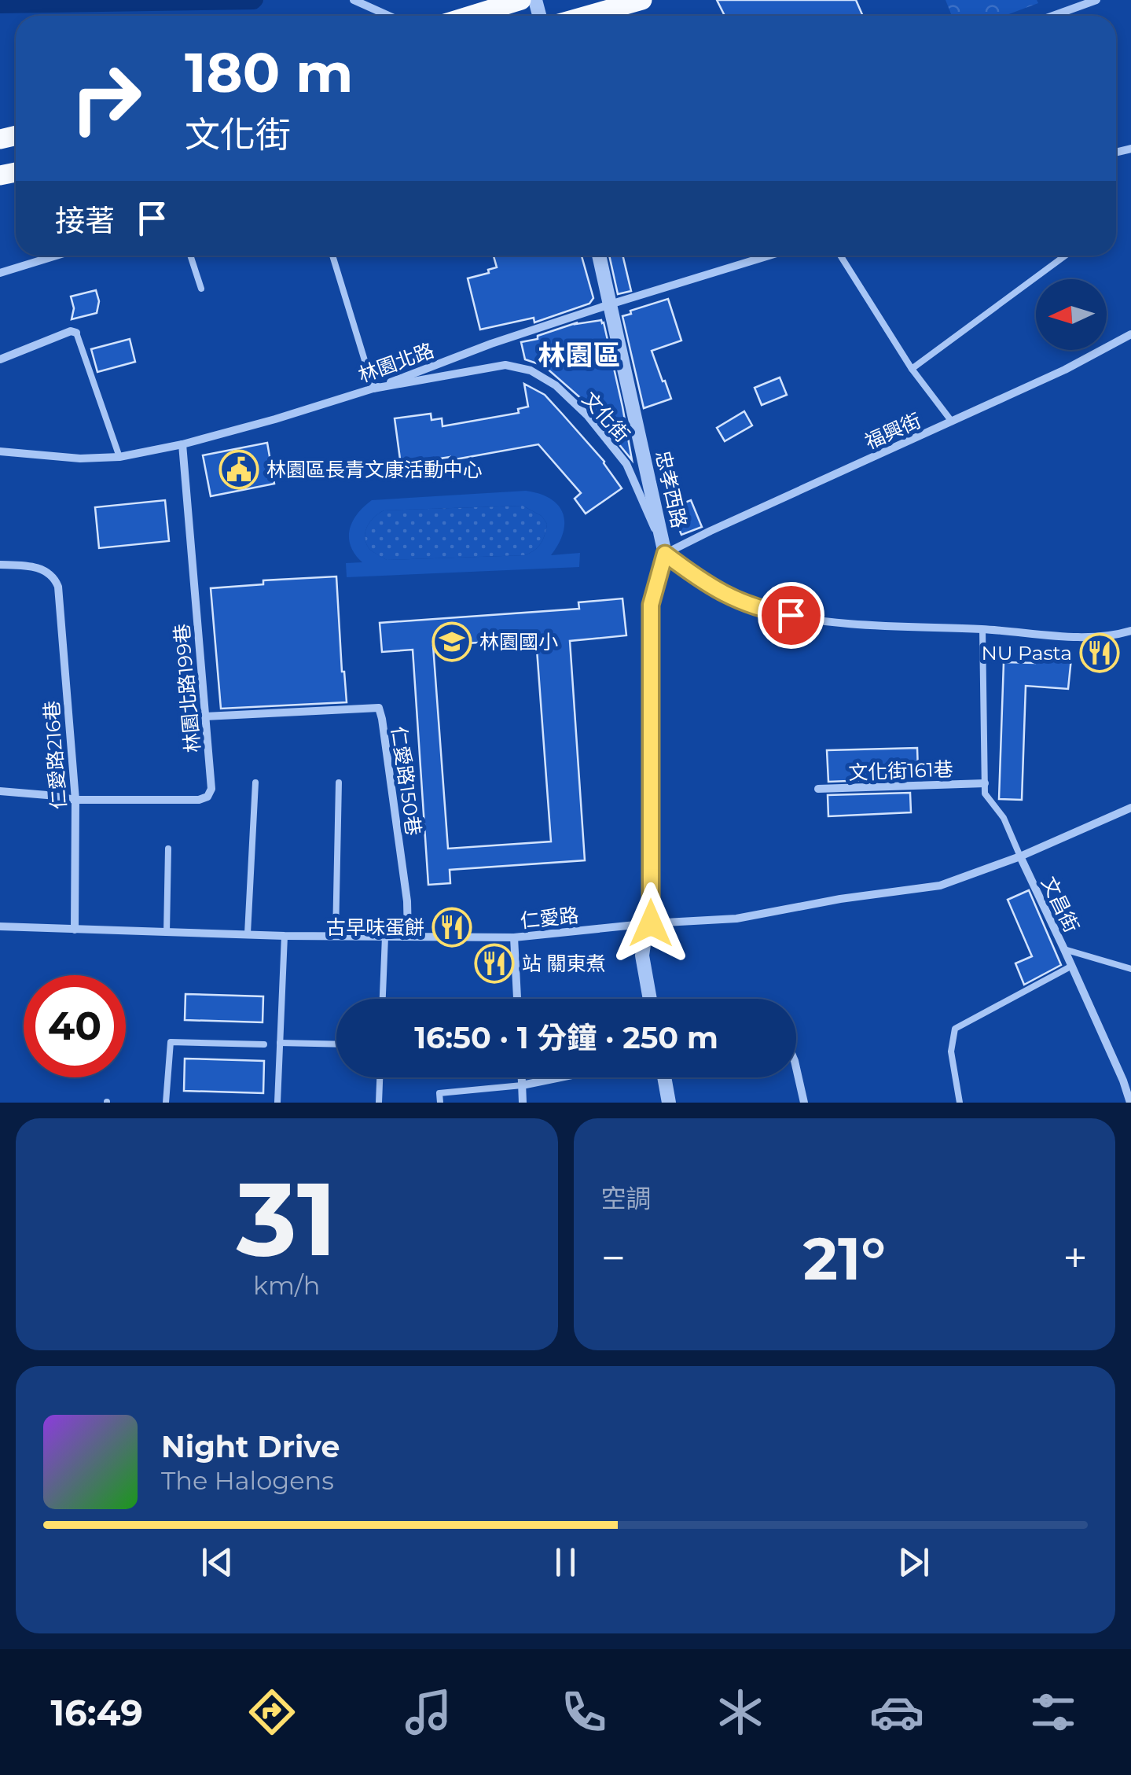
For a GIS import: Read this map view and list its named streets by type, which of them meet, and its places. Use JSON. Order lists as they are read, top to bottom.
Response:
{
  "streets": {
    "street": [
      "林園北路",
      "文化街",
      "福興街",
      "忠孝西路",
      "林園北路199巷",
      "仁愛路216巷",
      "文化街161巷",
      "仁愛路150巷",
      "文昌街",
      "仁愛路"
    ]
  },
  "crossings": [
    ["林園北路", "文化街"],
    ["林園北路", "忠孝西路"],
    ["林園北路", "林園北路199巷"],
    ["文化街", "福興街"],
    ["文化街", "忠孝西路"],
    ["福興街", "忠孝西路"],
    ["忠孝西路", "仁愛路"],
    ["林園北路199巷", "仁愛路216巷"],
    ["林園北路199巷", "仁愛路150巷"],
    ["仁愛路216巷", "仁愛路"],
    ["仁愛路150巷", "仁愛路"],
    ["文昌街", "仁愛路"]
  ],
  "districts": ["林園區"],
  "places": {
    "public building": ["林園區長青文康活動中心"],
    "school or university": ["林園國小"],
    "restaurant": ["NU Pasta", "古早味蛋餅", "站 關東煮"]
  },
  "north": "left",
  "page": {
    "turn": ["180 m", "文化街"],
    "then": "接著",
    "limit": "40",
    "trip": "16:50 · 1 分鐘 · 250 m",
    "tile": [
      ["31", "km/h"],
      "空調"
    ],
    "heat": ["−", "21°", "+"],
    "song": ["Night Drive", "The Halogens"],
    "tabs": "16:49"
  }
}
